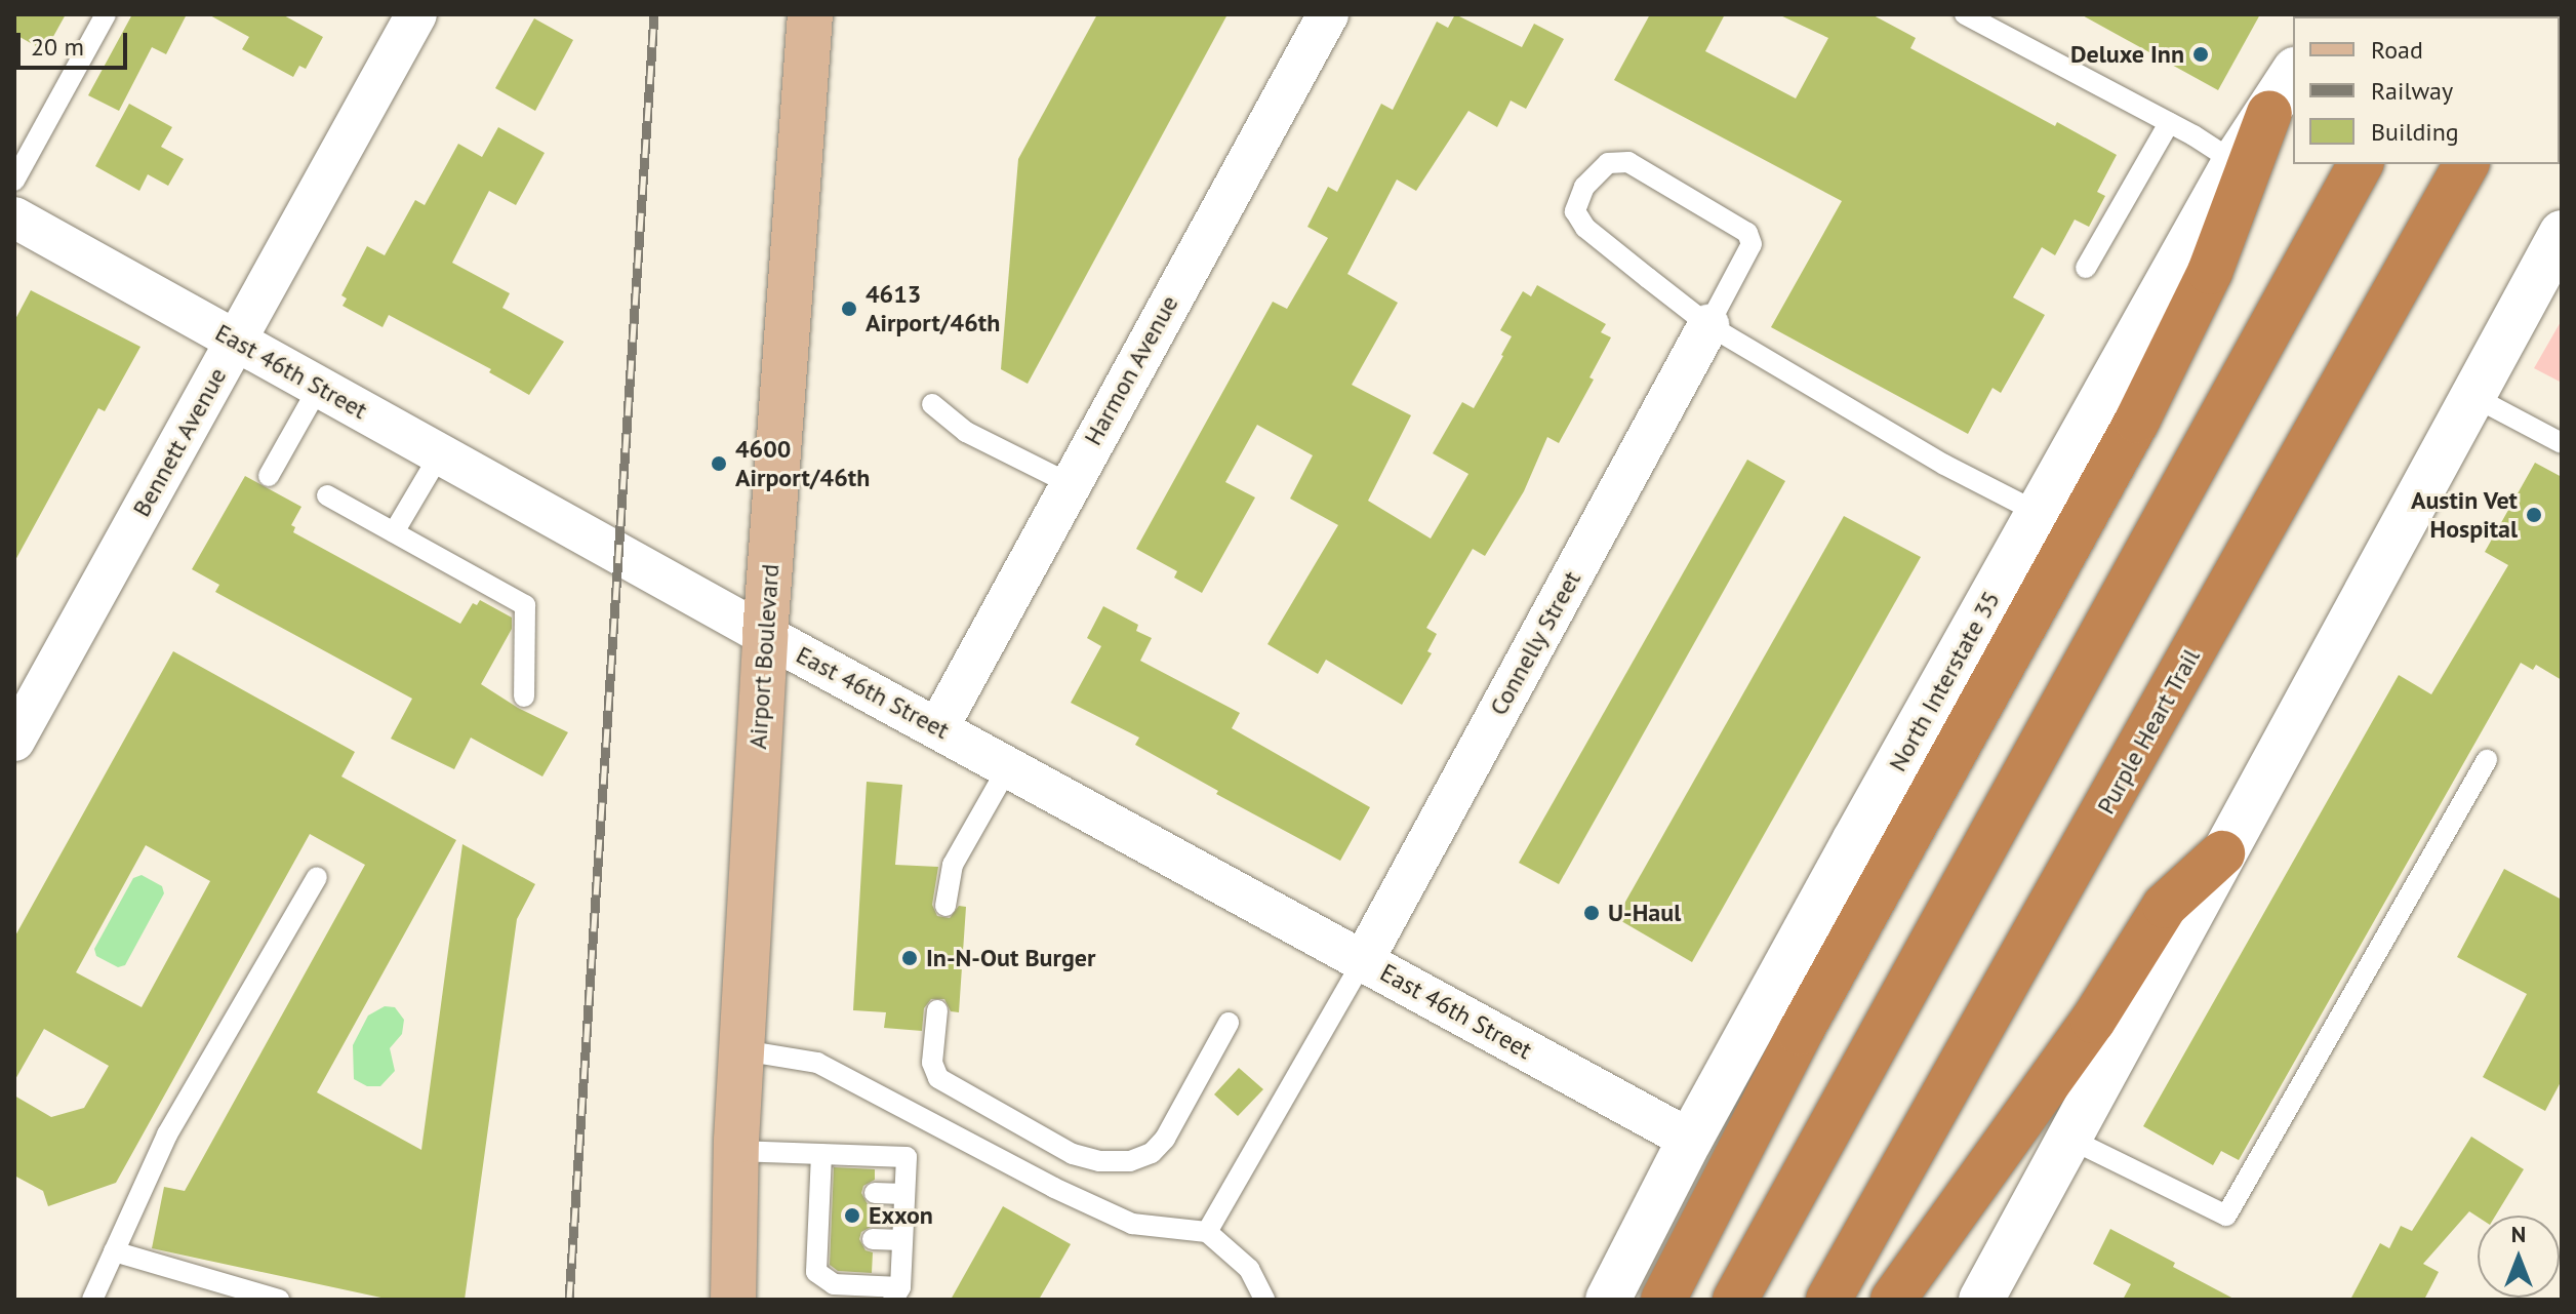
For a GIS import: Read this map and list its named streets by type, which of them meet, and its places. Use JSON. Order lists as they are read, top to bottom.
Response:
{
  "streets": {
    "highway": ["Purple Heart Trail"],
    "main road": ["Airport Boulevard", "North Interstate 35"],
    "street": [
      "Harmon Avenue",
      "East 46th Street",
      "Bennett Avenue",
      "Connelly Street"
    ]
  },
  "crossings": [
    ["Harmon Avenue", "East 46th Street"],
    ["East 46th Street", "Bennett Avenue"],
    ["East 46th Street", "Connelly Street"],
    ["East 46th Street", "Airport Boulevard"],
    ["East 46th Street", "North Interstate 35"]
  ],
  "places": [
    "Deluxe Inn",
    "4613 Airport/46th",
    "4600 Airport/46th",
    "Austin Vet Hospital",
    "U-Haul",
    "In-N-Out Burger",
    "Exxon"
  ],
  "legend": ["Road", "Railway", "Building"],
  "scale_bar": "20 m",
  "north": "top"
}
